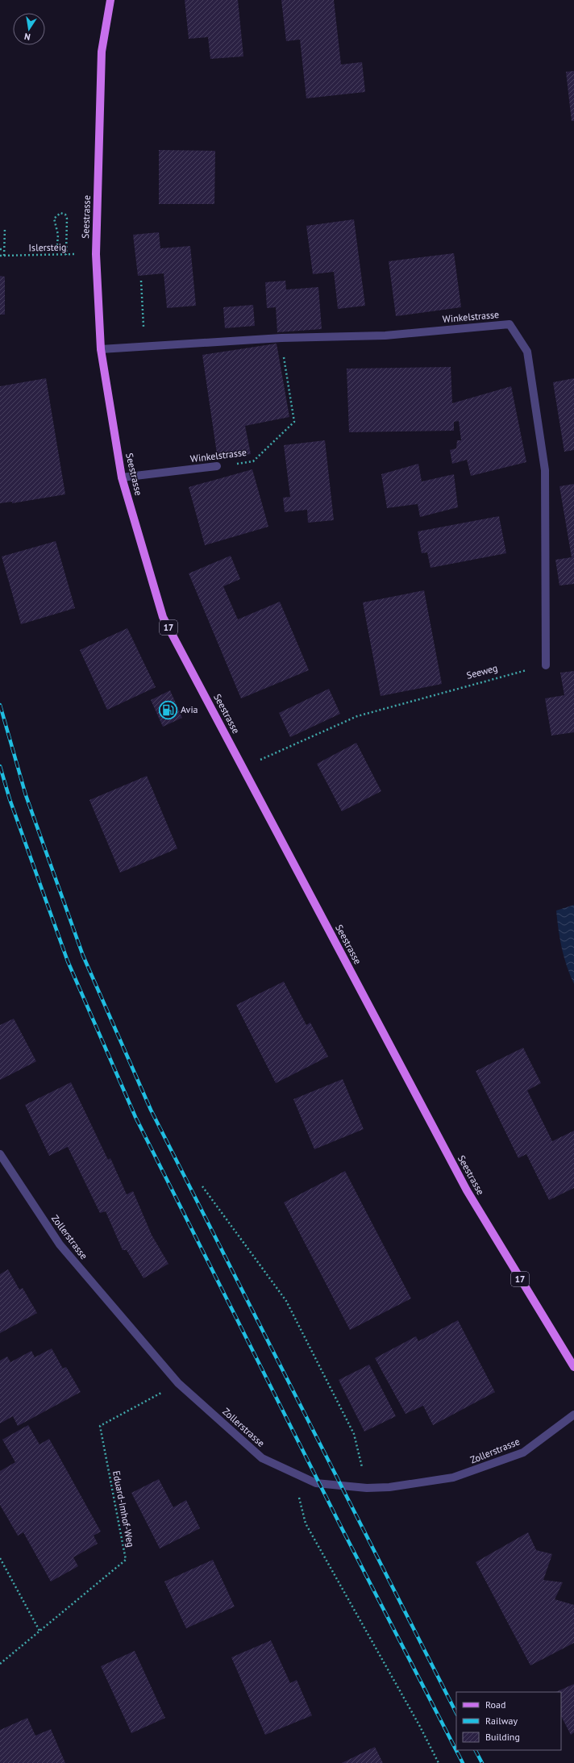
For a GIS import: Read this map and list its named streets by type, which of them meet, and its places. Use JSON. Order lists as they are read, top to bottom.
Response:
{
  "streets": {
    "main road": ["Seestrasse", "17"],
    "street": ["Winkelstrasse", "Zollerstrasse"],
    "path": ["Islersteig", "Seeweg", "Eduard-Imhof-Weg"]
  },
  "crossings": [
    ["Seestrasse", "Islersteig"],
    ["Seestrasse", "Winkelstrasse"],
    ["Seestrasse", "Seeweg"],
    ["Winkelstrasse", "Seeweg"],
    ["Zollerstrasse", "Eduard-Imhof-Weg"]
  ],
  "places": {
    "fuel station": ["Avia"]
  },
  "legend": ["Road", "Railway", "Building"],
  "north": "bottom"
}
